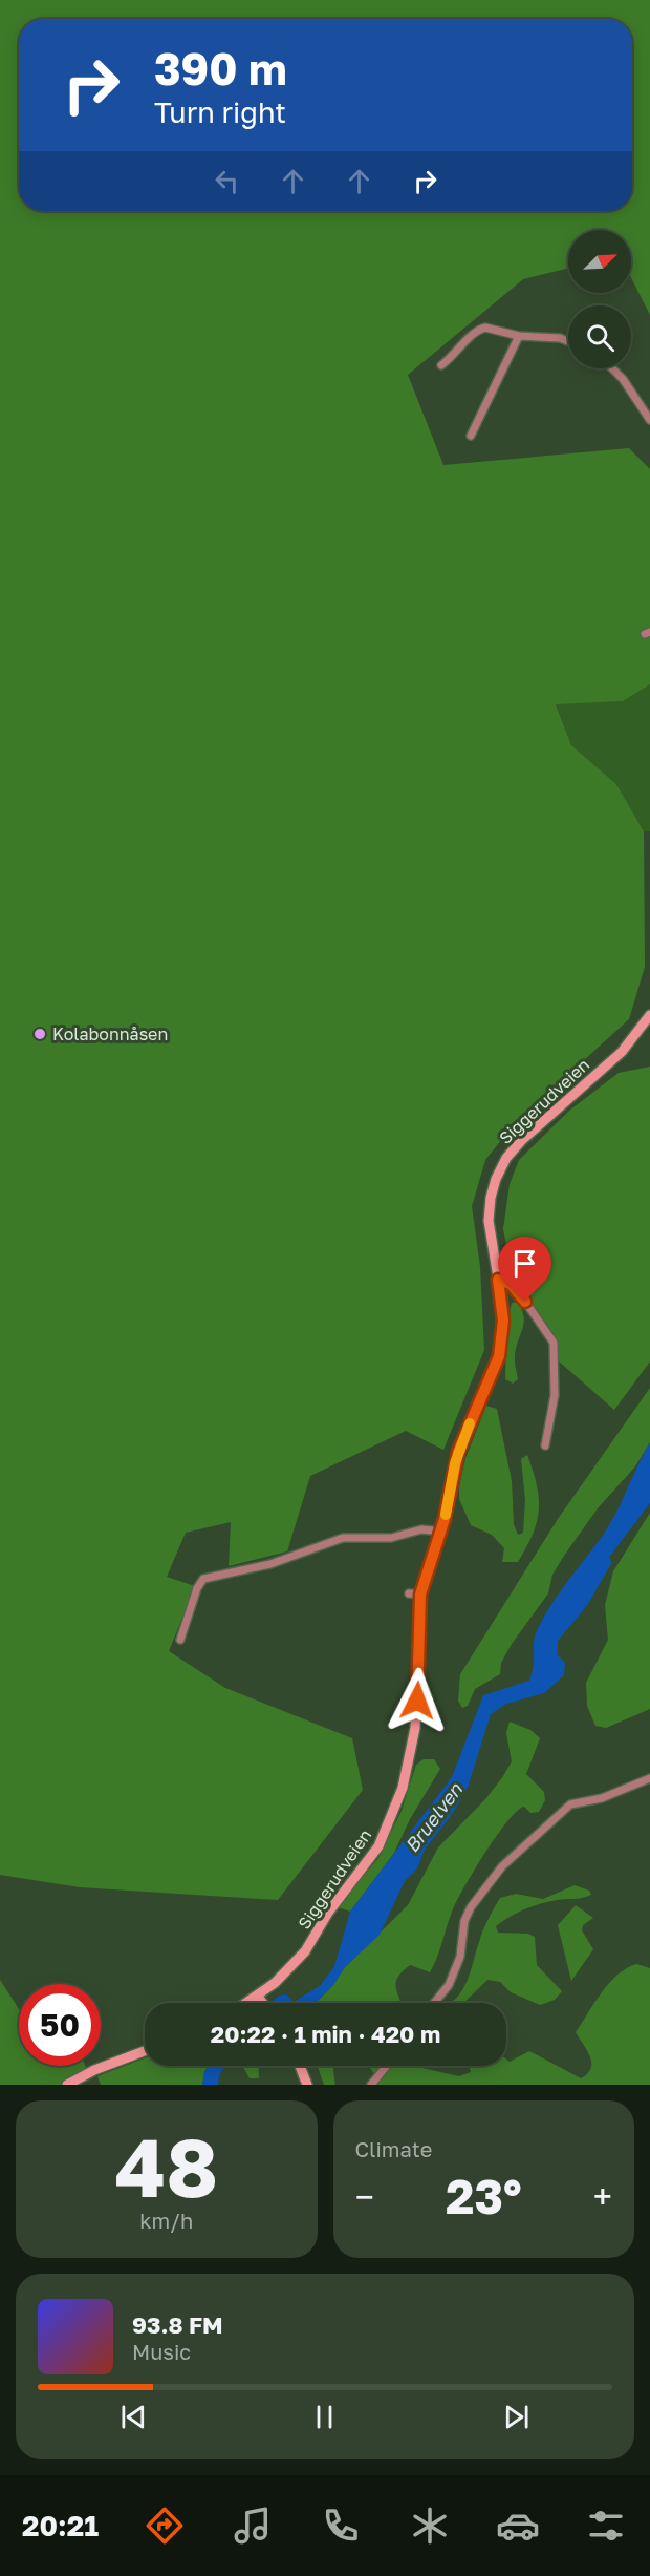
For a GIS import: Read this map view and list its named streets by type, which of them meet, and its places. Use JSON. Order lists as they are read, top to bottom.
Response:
{
  "streets": {
    "main road": ["Siggerudveien"]
  },
  "water": ["Bruelven"],
  "places": ["Kolabonnåsen"],
  "north": "top right",
  "page": {
    "turn": ["390 m", "Turn right"],
    "limit": "50",
    "trip": "20:22 · 1 min · 420 m",
    "tile": [
      ["48", "km/h"],
      "Climate"
    ],
    "heat": ["−", "23°", "+"],
    "song": ["93.8 FM", "Music"],
    "tabs": "20:21"
  }
}
